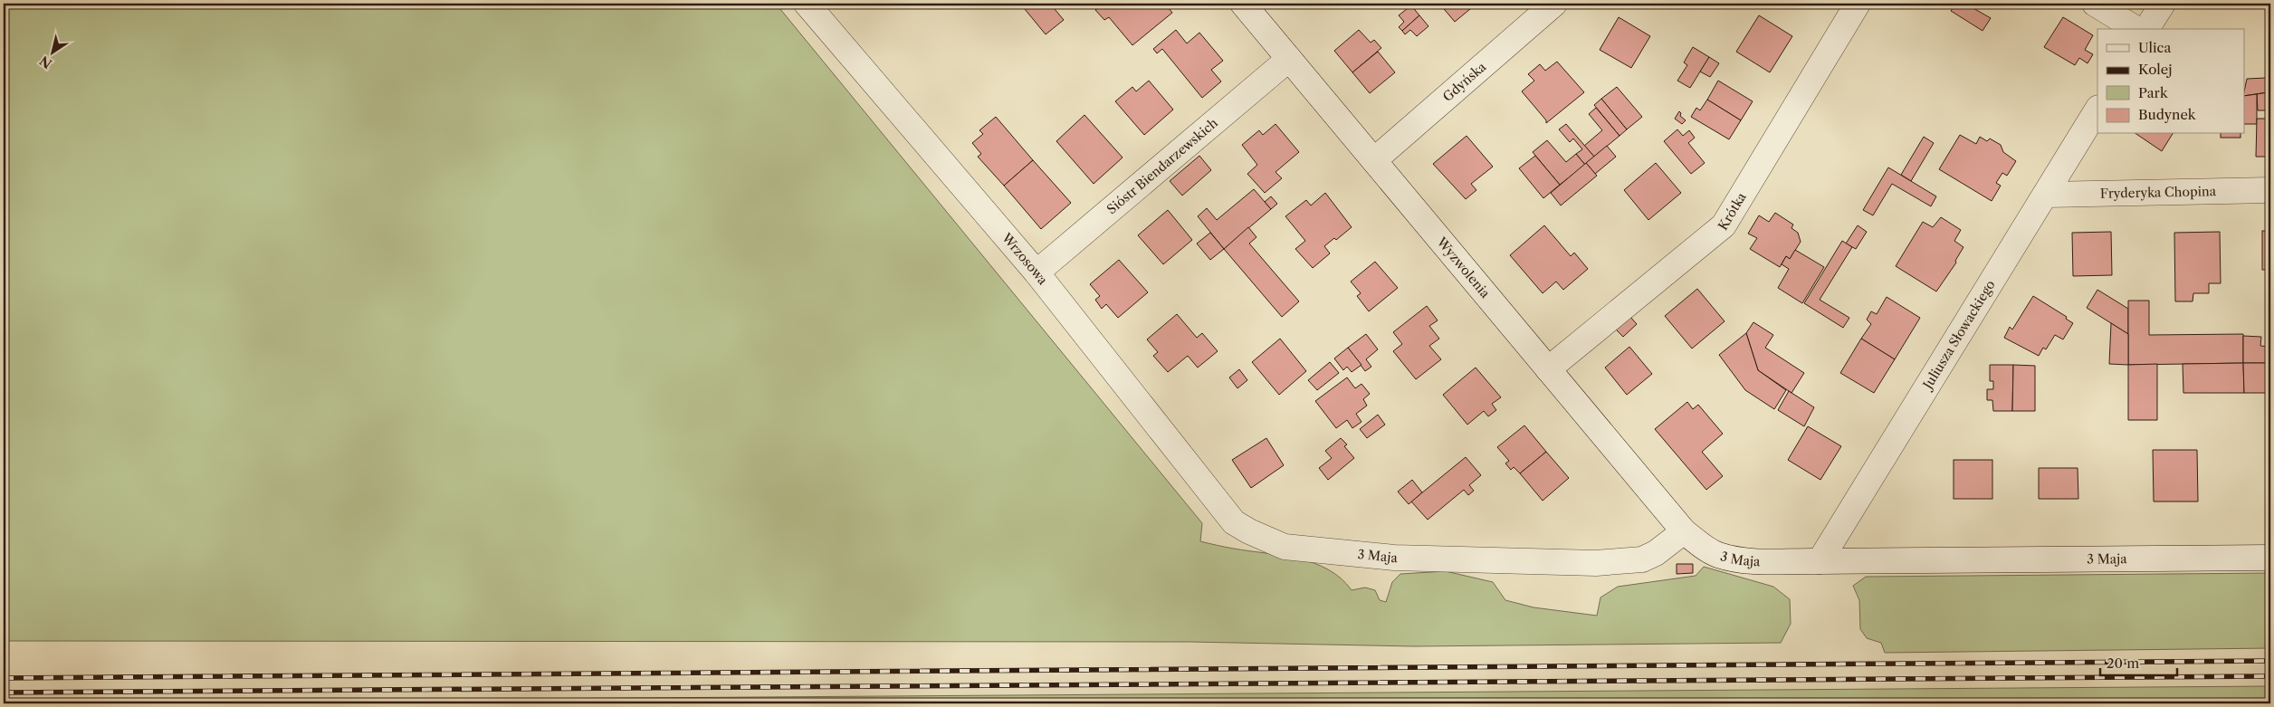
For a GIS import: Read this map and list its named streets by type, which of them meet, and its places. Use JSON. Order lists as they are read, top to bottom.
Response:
{
  "streets": {
    "street": [
      "Gdyńska",
      "Sióstr Biendarzewskich",
      "Fryderyka Chopina",
      "Krótka",
      "Wrzosowa",
      "Wyzwolenia",
      "Juliusza Słowackiego",
      "3 Maja"
    ]
  },
  "crossings": [
    ["Gdyńska", "Wyzwolenia"],
    ["Sióstr Biendarzewskich", "Wrzosowa"],
    ["Sióstr Biendarzewskich", "Wyzwolenia"],
    ["Fryderyka Chopina", "Juliusza Słowackiego"],
    ["Krótka", "Wyzwolenia"],
    ["Wrzosowa", "3 Maja"],
    ["Wyzwolenia", "3 Maja"],
    ["Juliusza Słowackiego", "3 Maja"]
  ],
  "legend": [
    "Ulica",
    "Kolej",
    "Park",
    "Budynek"
  ],
  "scale_bar": "20 m",
  "north": "bottom left"
}
